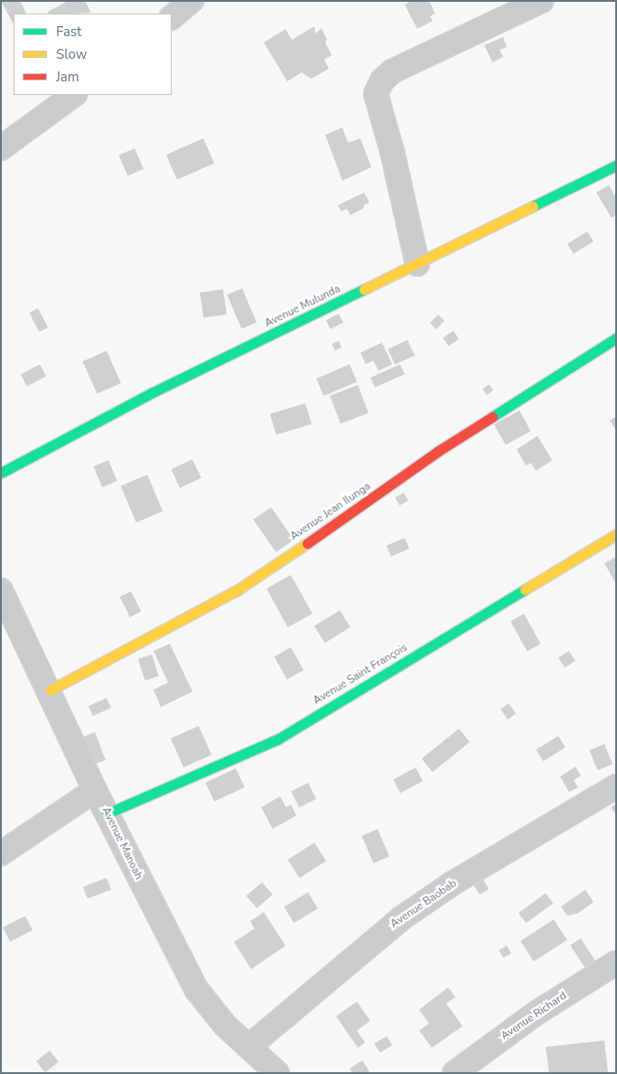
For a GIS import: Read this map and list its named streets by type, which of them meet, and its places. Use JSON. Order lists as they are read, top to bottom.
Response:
{
  "streets": {
    "street": [
      "Avenue Mulunda",
      "Avenue Jean Ilunga",
      "Avenue Saint François",
      "Avenue Manoah",
      "Avenue Baobab",
      "Avenue Richard"
    ]
  },
  "crossings": [
    ["Avenue Jean Ilunga", "Avenue Manoah"],
    ["Avenue Saint François", "Avenue Manoah"],
    ["Avenue Manoah", "Avenue Baobab"]
  ],
  "legend": ["Fast", "Slow", "Jam"]
}
